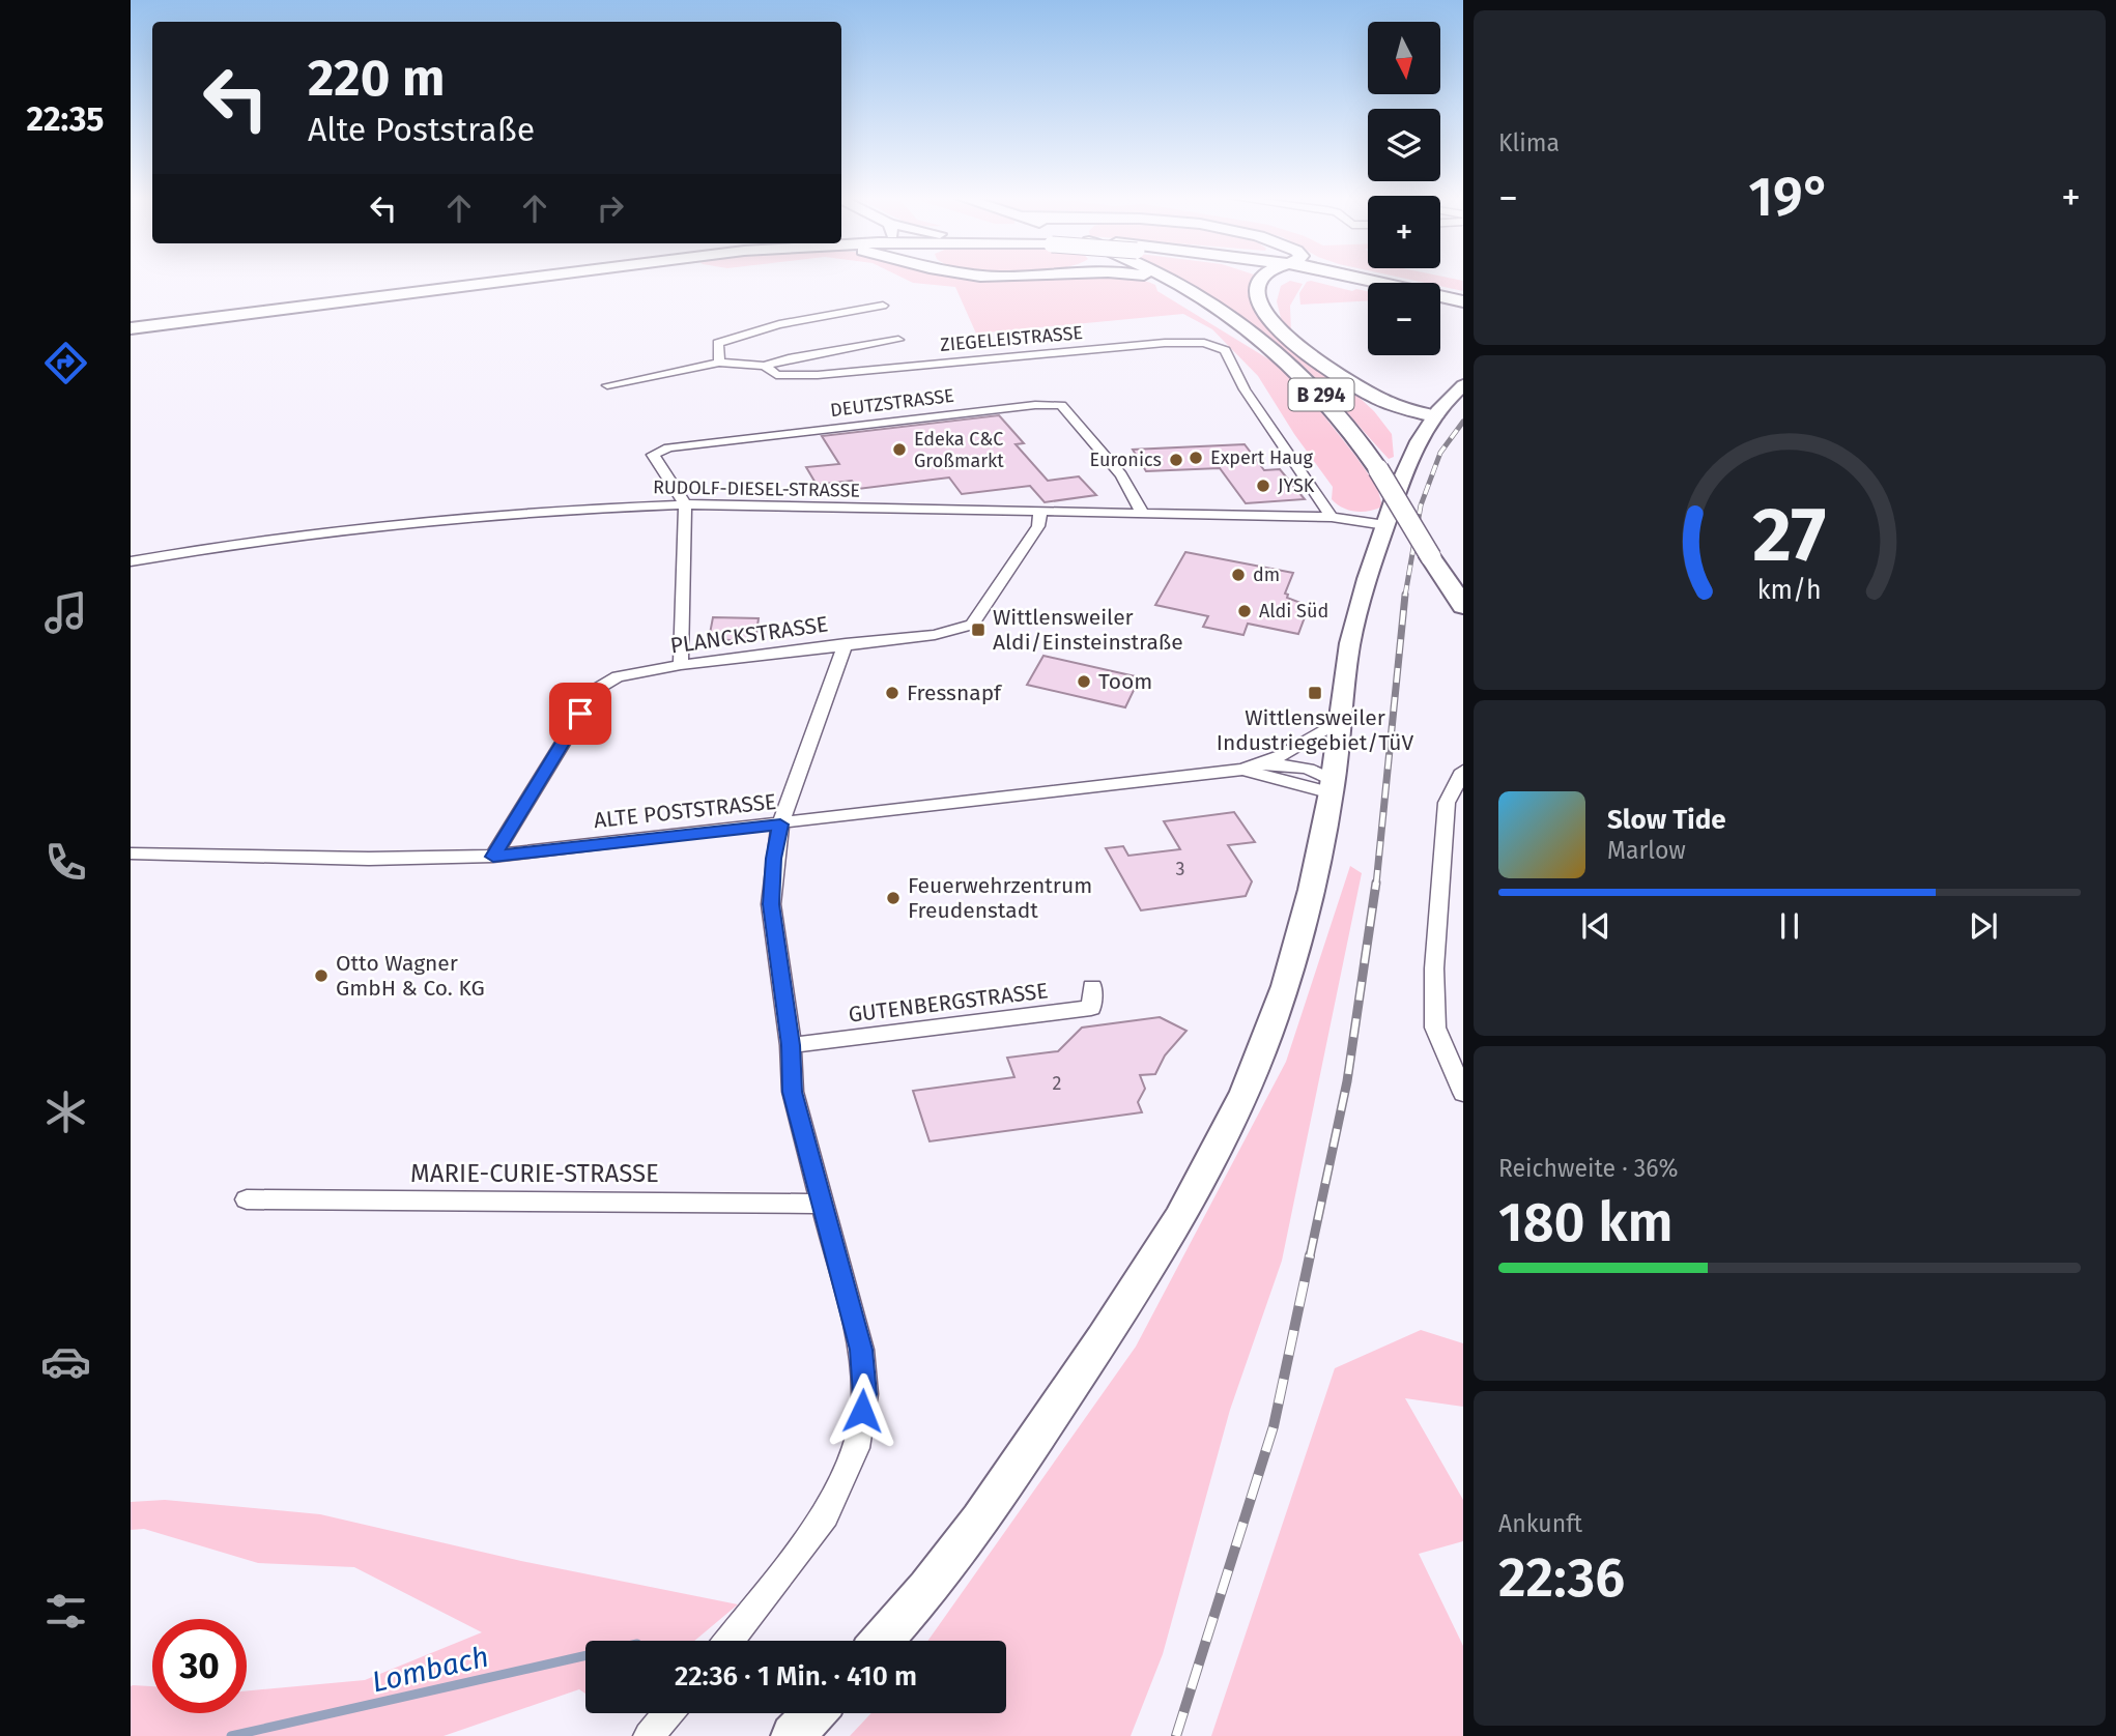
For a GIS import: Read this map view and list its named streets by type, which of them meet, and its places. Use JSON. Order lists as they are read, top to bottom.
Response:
{
  "streets": {
    "main road": ["B 294"],
    "street": [
      "ZIEGELEISTRASSE",
      "DEUTZSTRASSE",
      "RUDOLF-DIESEL-STRASSE",
      "PLANCKSTRASSE",
      "ALTE POSTSTRASSE",
      "GUTENBERGSTRASSE",
      "MARIE-CURIE-STRASSE"
    ]
  },
  "crossings": [
    ["ZIEGELEISTRASSE", "RUDOLF-DIESEL-STRASSE"],
    ["DEUTZSTRASSE", "RUDOLF-DIESEL-STRASSE"],
    ["RUDOLF-DIESEL-STRASSE", "PLANCKSTRASSE"],
    ["PLANCKSTRASSE", "ALTE POSTSTRASSE"]
  ],
  "water": ["Lombach"],
  "places": {
    "other": [
      "Edeka C&C Großmarkt",
      "Expert Haug",
      "Euronics",
      "JYSK",
      "dm",
      "Aldi Süd",
      "Toom",
      "Fressnapf",
      "Feuerwehrzentrum Freudenstadt",
      "Otto Wagner GmbH & Co. KG"
    ],
    "transit": ["Wittlensweiler Aldi/Einsteinstraße", "Wittlensweiler Industriegebiet/TüV"]
  },
  "house_numbers": ["3", "2"],
  "north": "bottom",
  "page": {
    "tabs": "22:35",
    "tile": [
      "Klima",
      ["Reichweite · 36%", "180 km"],
      ["Ankunft", "22:36"]
    ],
    "map_buttons": ["+", "−"],
    "turn": ["220 m", "Alte Poststraße"],
    "heat": ["−", "19°", "+"],
    "song": ["Slow Tide", "Marlow"],
    "limit": "30",
    "trip": "22:36 · 1 Min. · 410 m",
    "gauge": ["27", "km/h"]
  }
}
